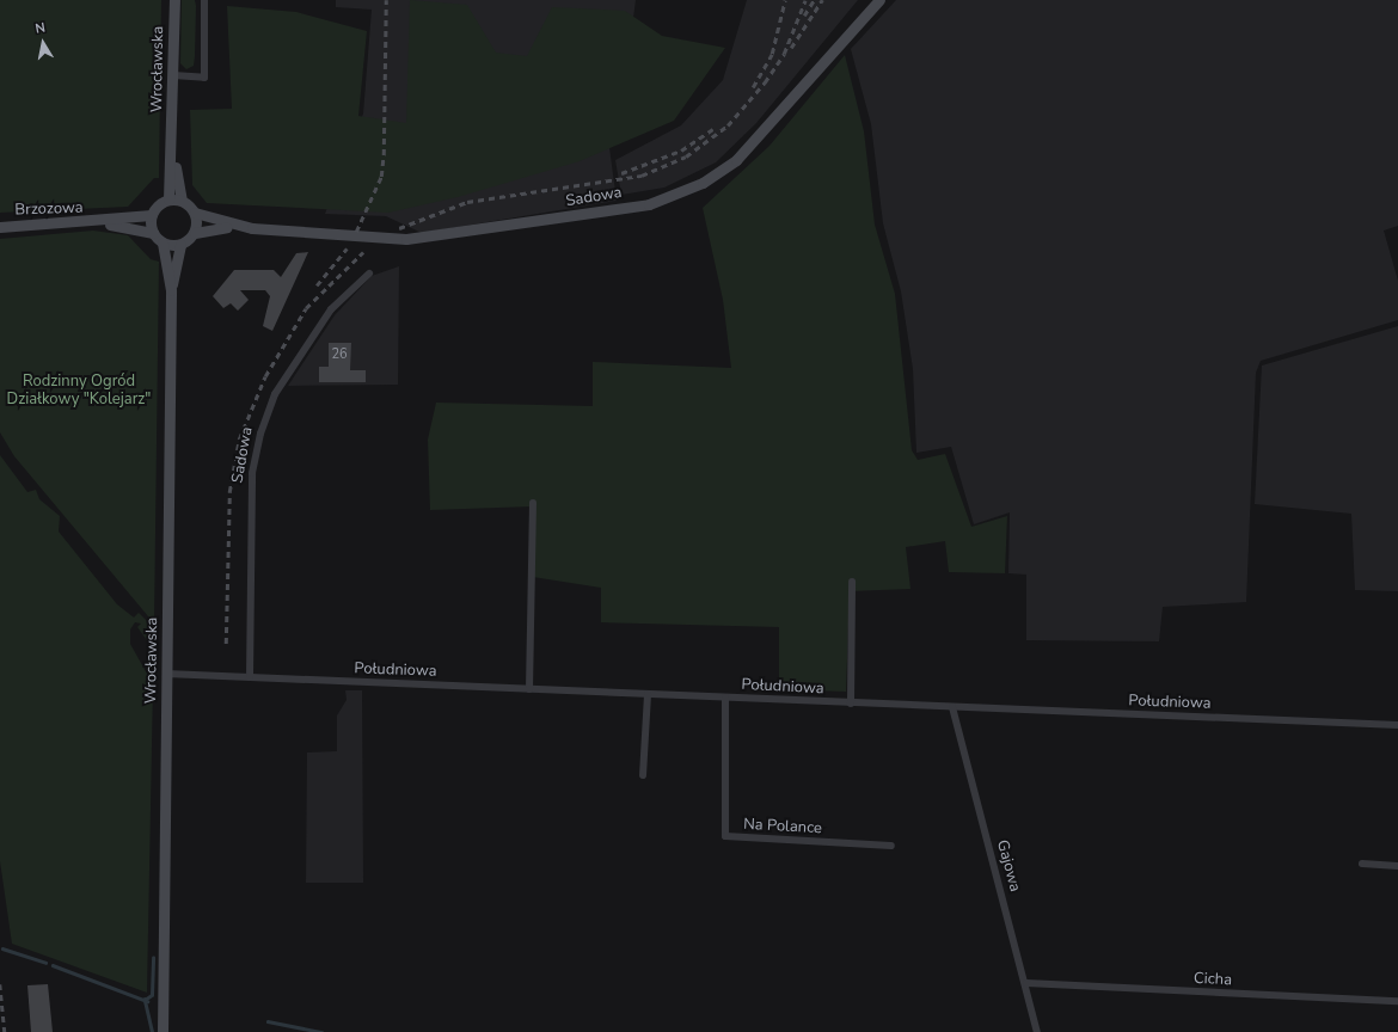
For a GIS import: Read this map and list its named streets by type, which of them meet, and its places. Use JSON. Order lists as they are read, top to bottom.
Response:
{
  "streets": {
    "main road": ["Wrocławska", "Sadowa", "Brzozowa"],
    "street": [
      "Południowa",
      "Na Polance",
      "Gajowa",
      "Cicha"
    ]
  },
  "crossings": [
    ["Wrocławska", "Sadowa"],
    ["Wrocławska", "Brzozowa"],
    ["Wrocławska", "Południowa"],
    ["Sadowa", "Brzozowa"],
    ["Sadowa", "Południowa"],
    ["Południowa", "Na Polance"],
    ["Południowa", "Gajowa"],
    ["Gajowa", "Cicha"]
  ],
  "parks": ["Rodzinny Ogród Działkowy \"Kolejarz\""],
  "house_numbers": ["26"],
  "north": "top"
}
